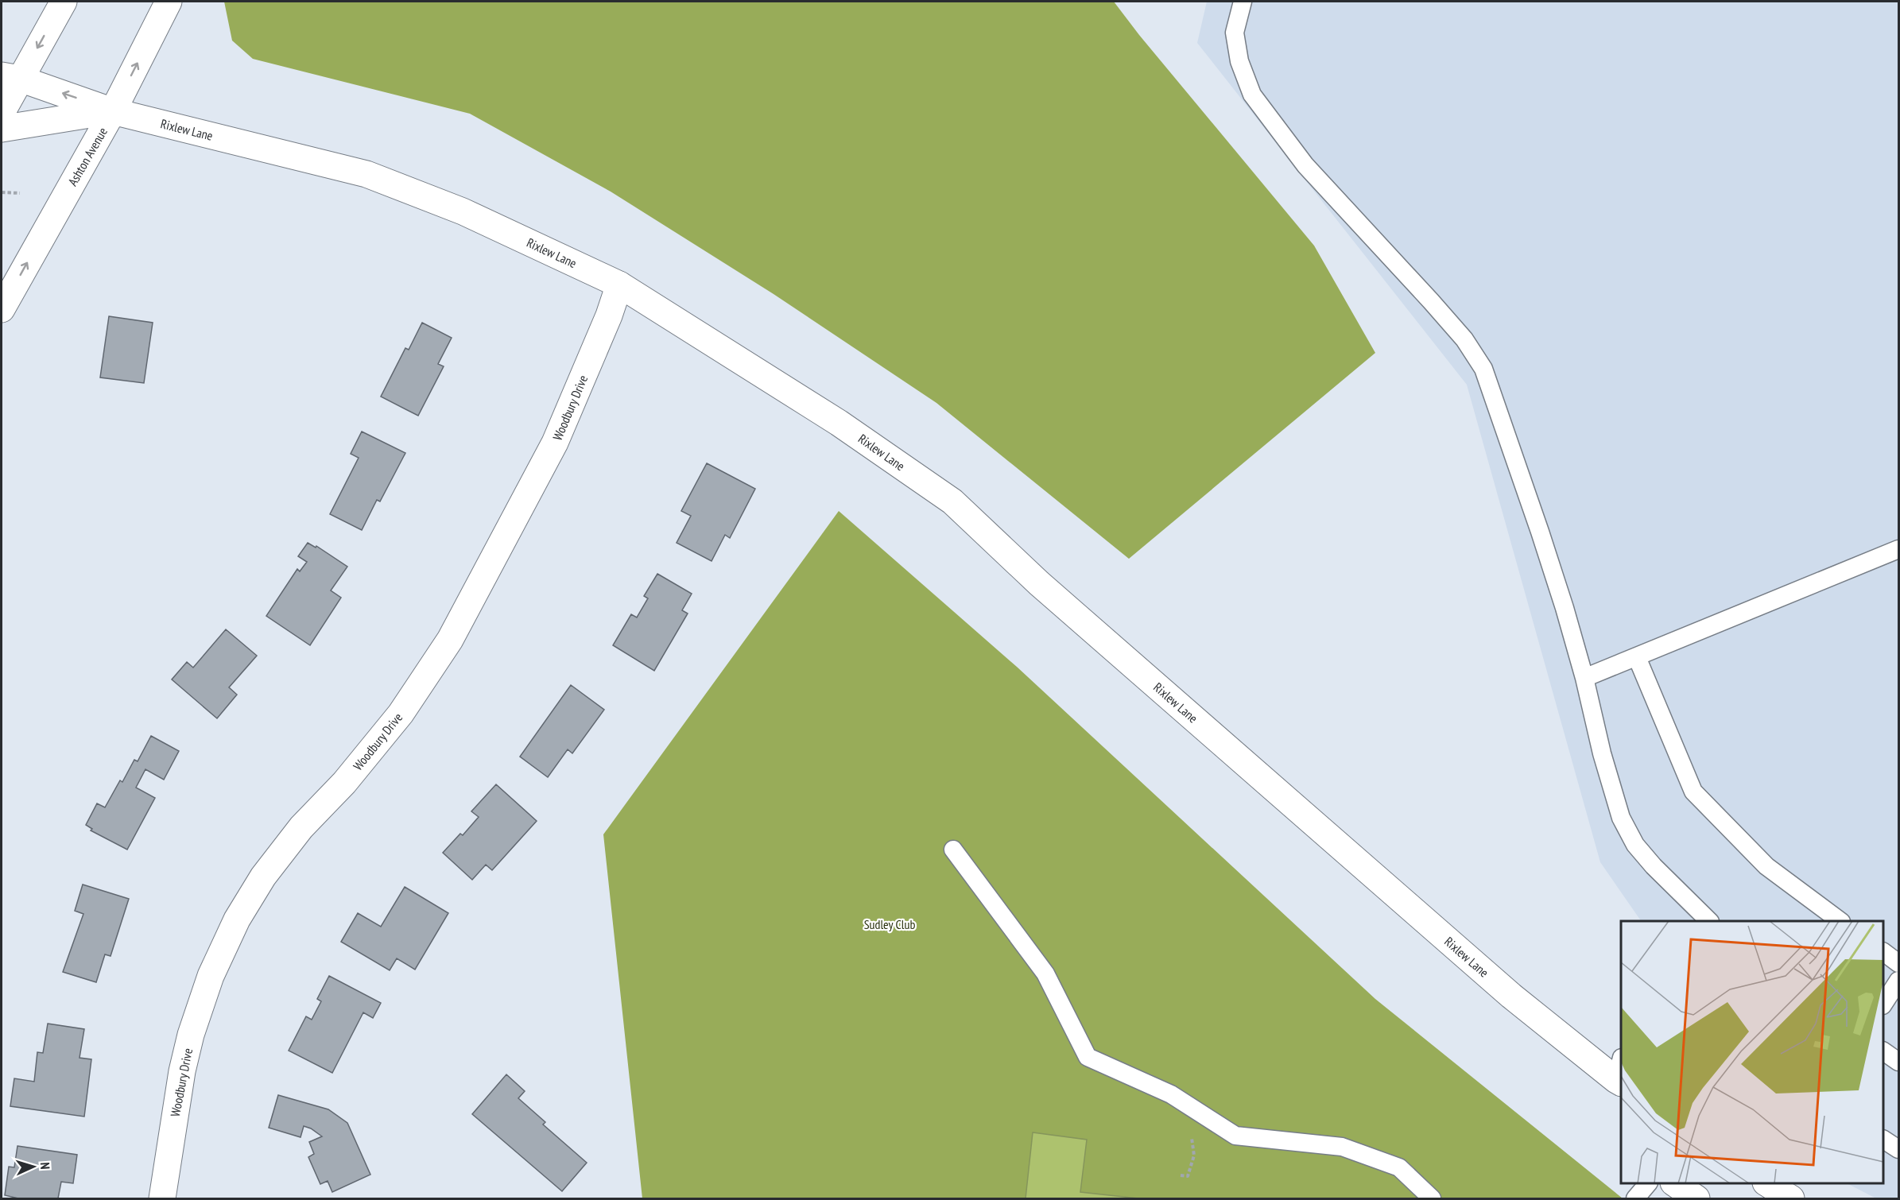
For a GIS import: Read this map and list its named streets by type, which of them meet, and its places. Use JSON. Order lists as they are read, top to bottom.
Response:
{
  "streets": {
    "street": ["Rixlew Lane", "Ashton Avenue", "Woodbury Drive"]
  },
  "crossings": [
    ["Rixlew Lane", "Ashton Avenue"],
    ["Rixlew Lane", "Woodbury Drive"]
  ],
  "parks": ["Sudley Club"],
  "north": "right"
}
